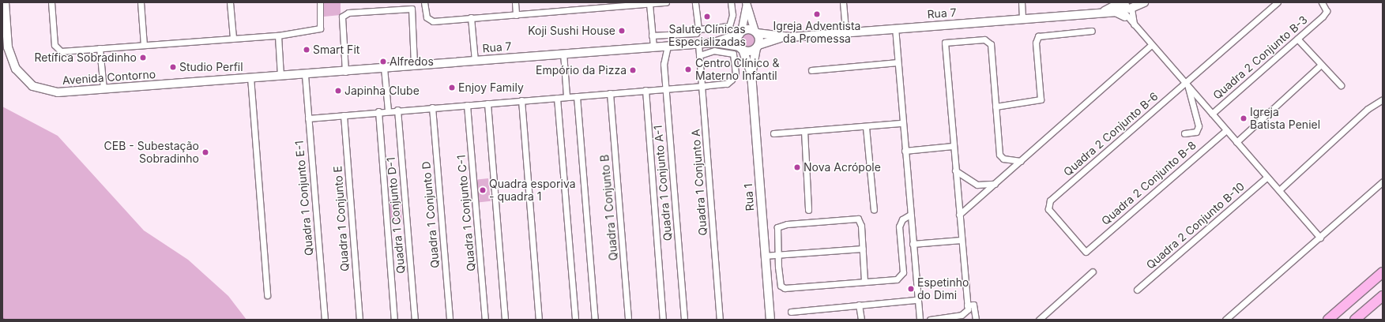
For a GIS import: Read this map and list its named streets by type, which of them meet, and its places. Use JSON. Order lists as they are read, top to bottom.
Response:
{
  "streets": {
    "main road": ["Rua 7", "Avenida Contorno", "Rua 1"],
    "street": [
      "Quadra 2 Conjunto B-3",
      "Quadra 2 Conjunto B-6",
      "Quadra 1 Conjunto A",
      "Quadra 1 Conjunto A-1",
      "Quadra 2 Conjunto B-8",
      "Quadra 1 Conjunto E-1",
      "Quadra 1 Conjunto B",
      "Quadra 1 Conjunto C-1",
      "Quadra 1 Conjunto D",
      "Quadra 1 Conjunto D-1",
      "Quadra 1 Conjunto E",
      "Quadra 2 Conjunto B-10"
    ]
  },
  "crossings": [
    ["Rua 7", "Avenida Contorno"],
    ["Rua 7", "Quadra 1 Conjunto A"],
    ["Rua 7", "Quadra 1 Conjunto A-1"],
    ["Rua 7", "Rua 1"],
    ["Rua 7", "Quadra 1 Conjunto E-1"],
    ["Quadra 2 Conjunto B-6", "Quadra 2 Conjunto B-8"]
  ],
  "places": [
    "Igreja Adventista da Promessa",
    "Salute Clínicas Especializadas",
    "Koji Sushi House",
    "Smart Fit",
    "Retífica Sobradinho",
    "Alfredos",
    "Studio Perfil",
    "Centro Clínico & Materno Infantil",
    "Empório da Pizza",
    "Enjoy Family",
    "Japinha Clube",
    "Igreja Batista Peniel",
    "CEB - Subestação Sobradinho",
    "Nova Acrópole",
    "Quadra esporiva - quadra 1",
    "Espetinho do Dimi"
  ]
}
